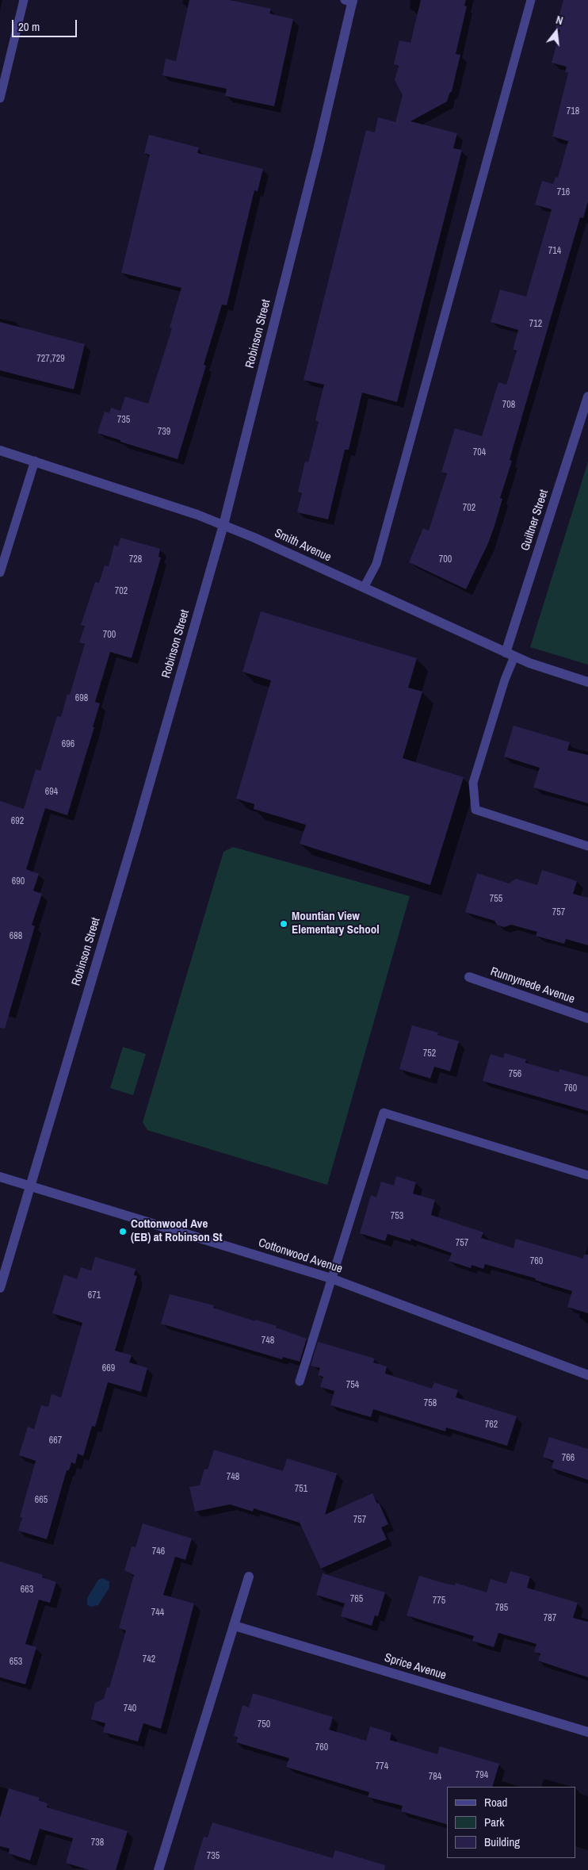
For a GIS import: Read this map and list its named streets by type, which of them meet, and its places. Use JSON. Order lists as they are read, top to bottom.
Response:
{
  "streets": {
    "street": [
      "Robinson Street",
      "Guiltner Street",
      "Smith Avenue",
      "Runnymede Avenue",
      "Cottonwood Avenue",
      "Sprice Avenue"
    ]
  },
  "crossings": [
    ["Robinson Street", "Smith Avenue"],
    ["Robinson Street", "Cottonwood Avenue"],
    ["Guiltner Street", "Smith Avenue"]
  ],
  "places": ["Mountian View Elementary School", "Cottonwood Ave (EB) at Robinson St"],
  "house_numbers": [
    "718",
    "716",
    "714",
    "712",
    "727,729",
    "708",
    "735",
    "739",
    "704",
    "702",
    "728",
    "700",
    "702",
    "700",
    "698",
    "696",
    "694",
    "692",
    "690",
    "755",
    "757",
    "688",
    "752",
    "756",
    "760",
    "753",
    "757",
    "760",
    "671",
    "748",
    "669",
    "754",
    "758",
    "762",
    "667",
    "766",
    "748",
    "751",
    "665",
    "757",
    "746",
    "663",
    "765",
    "775",
    "785",
    "744",
    "787",
    "742",
    "653",
    "740",
    "750",
    "760",
    "774",
    "794",
    "784",
    "738",
    "735"
  ],
  "legend": ["Road", "Park", "Building"],
  "scale_bar": "20 m",
  "north": "top"
}
